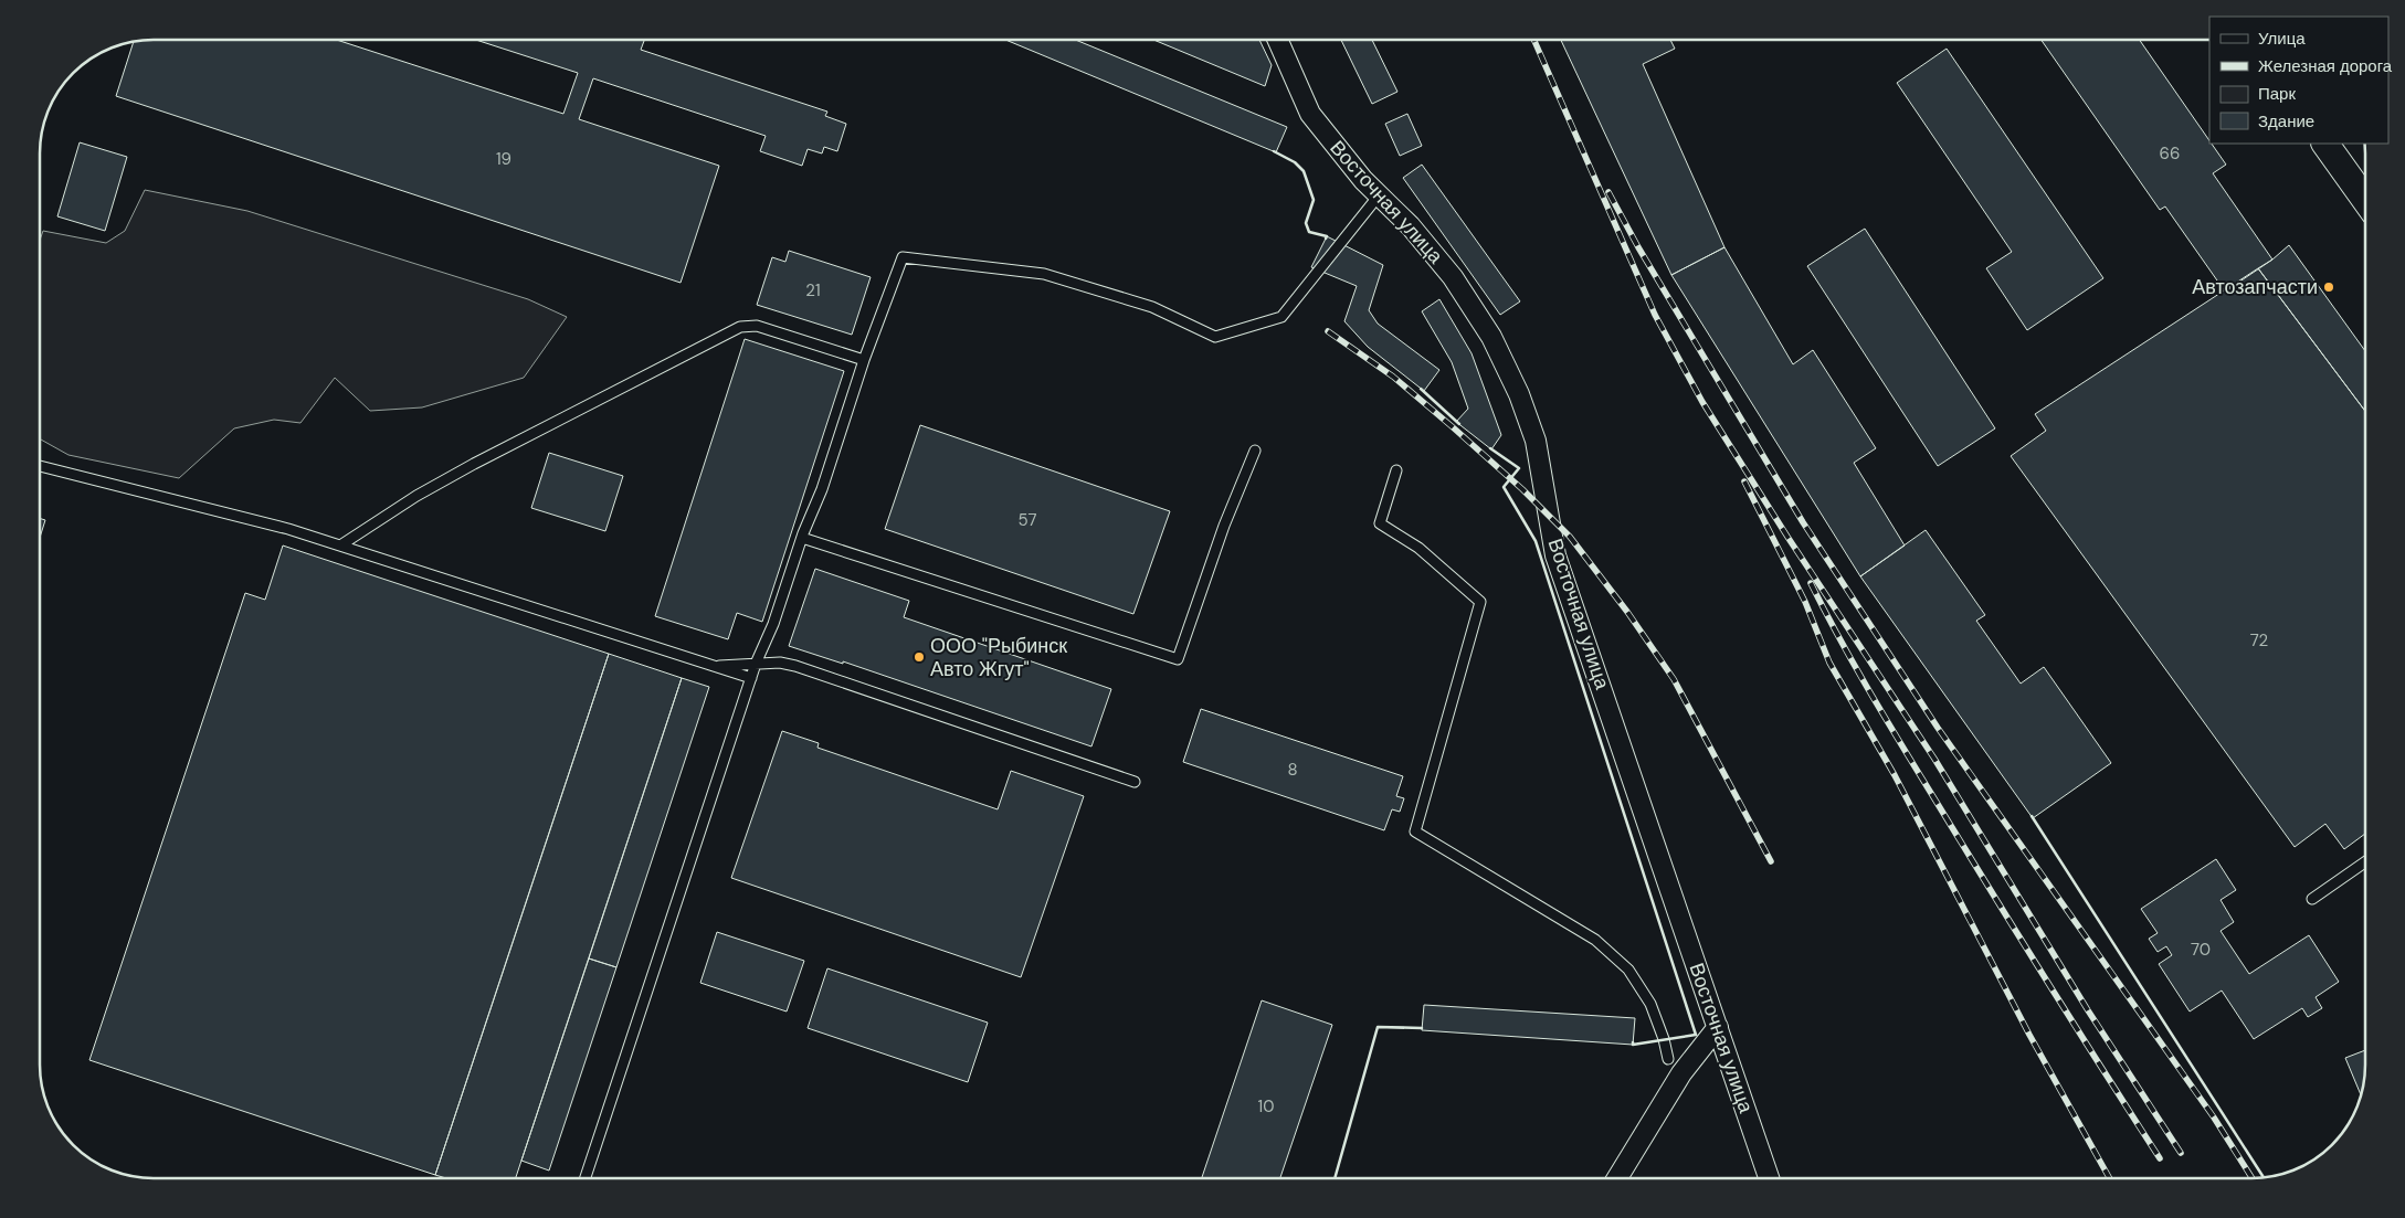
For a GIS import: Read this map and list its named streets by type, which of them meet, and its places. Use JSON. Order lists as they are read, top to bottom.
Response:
{
  "streets": {
    "street": ["Восточная улица"]
  },
  "places": ["Автозапчасти", "ООО \"Рыбинск Авто Жгут\""],
  "house_numbers": [
    "66",
    "19",
    "21",
    "57",
    "72",
    "8",
    "70",
    "10"
  ],
  "legend": [
    "Улица",
    "Железная дорога",
    "Парк",
    "Здание"
  ]
}
